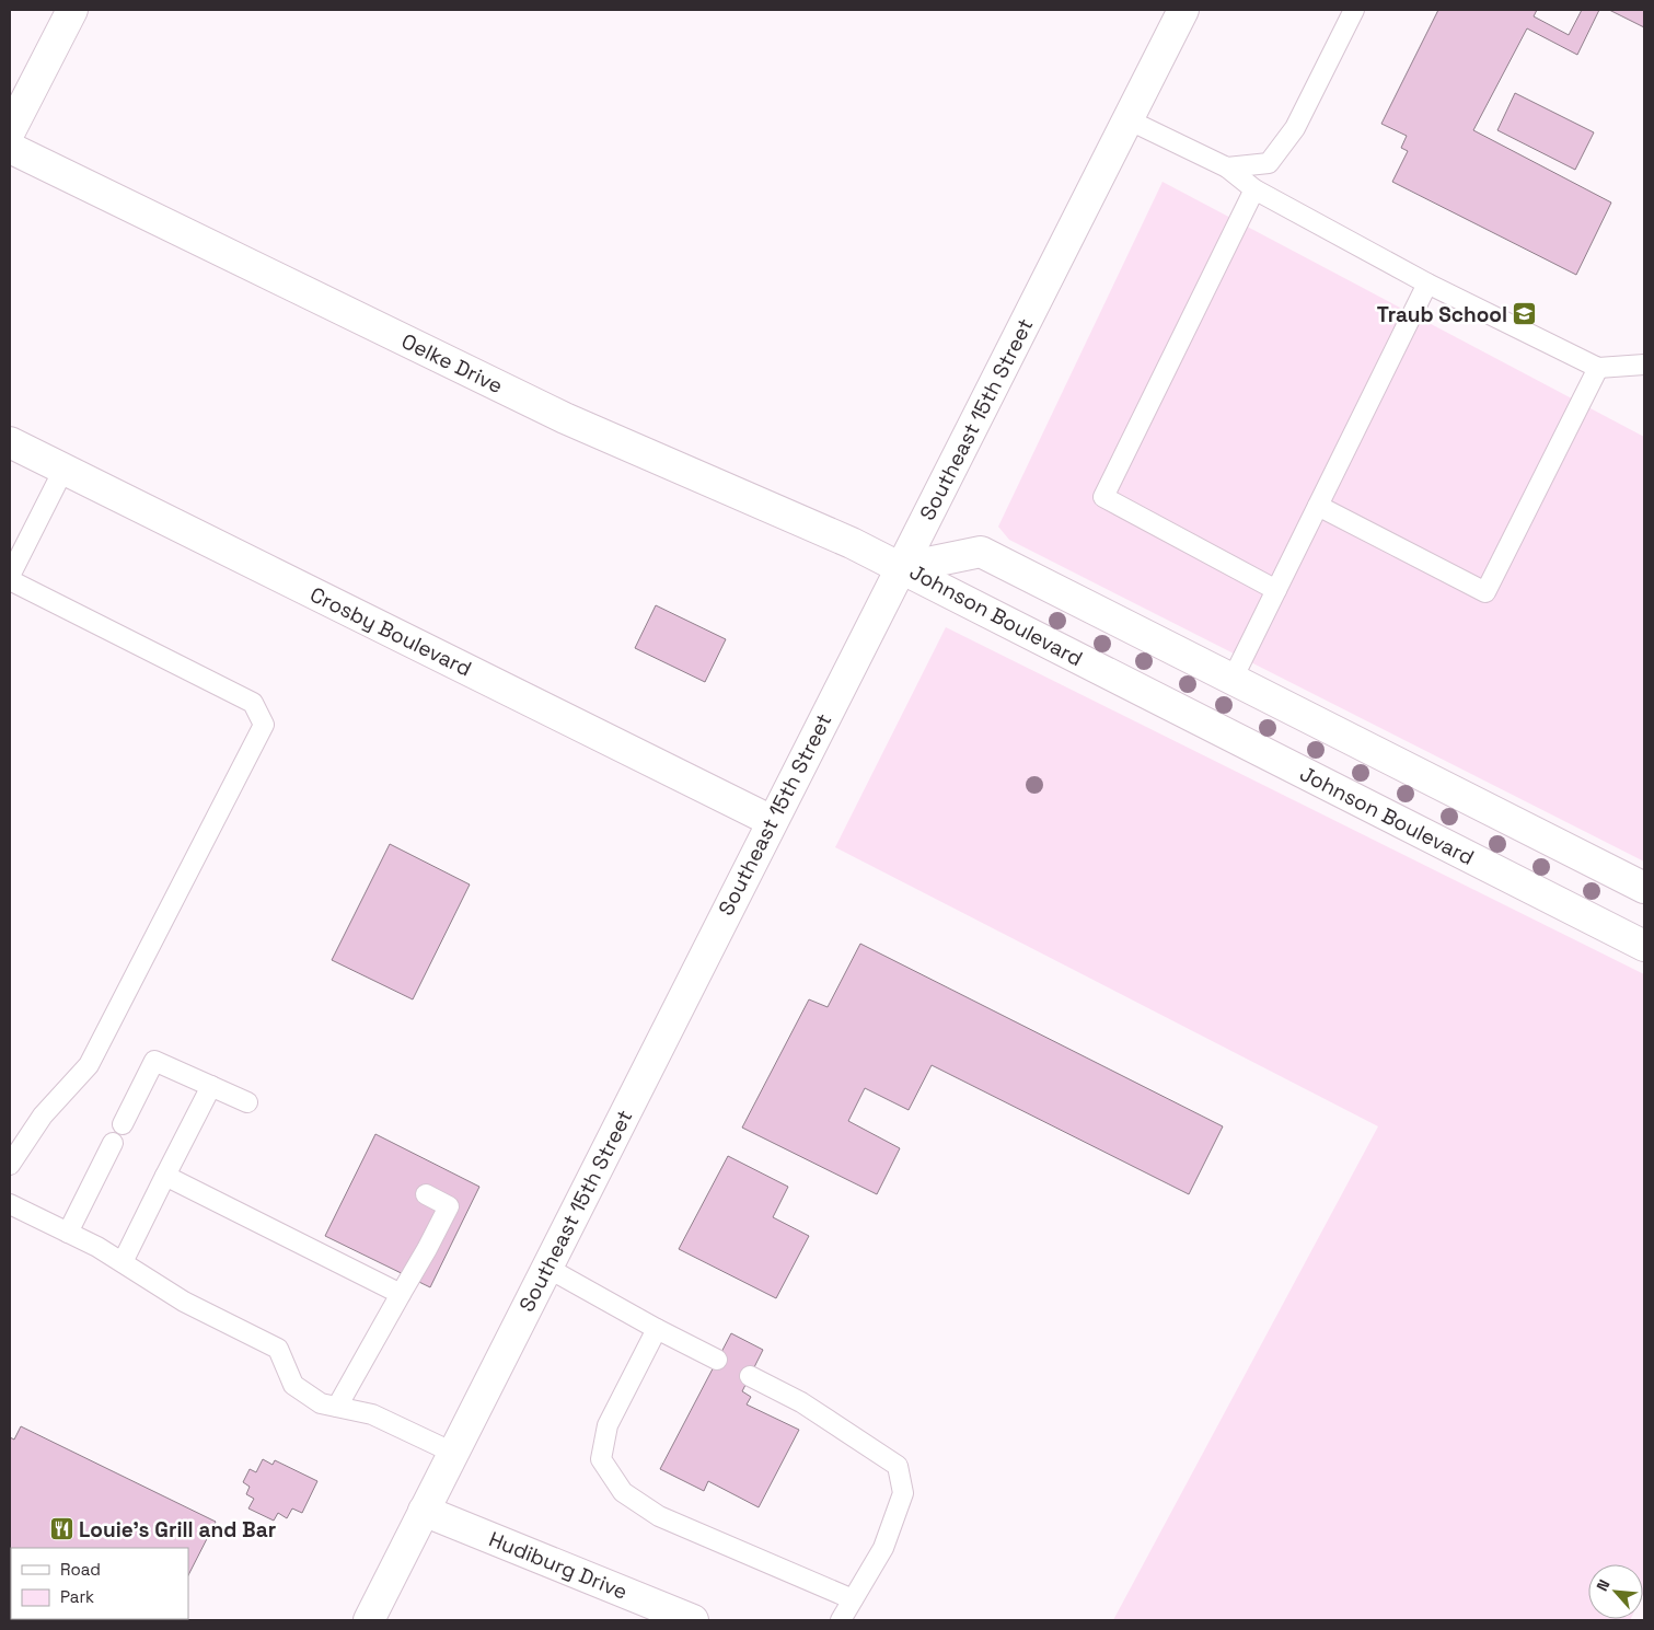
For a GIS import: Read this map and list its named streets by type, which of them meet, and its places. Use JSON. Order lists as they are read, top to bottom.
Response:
{
  "streets": {
    "street": [
      "Oelke Drive",
      "Southeast 15th Street",
      "Johnson Boulevard",
      "Crosby Boulevard",
      "Hudiburg Drive"
    ]
  },
  "crossings": [
    ["Oelke Drive", "Southeast 15th Street"],
    ["Oelke Drive", "Johnson Boulevard"],
    ["Southeast 15th Street", "Johnson Boulevard"],
    ["Southeast 15th Street", "Crosby Boulevard"],
    ["Southeast 15th Street", "Hudiburg Drive"]
  ],
  "places": {
    "school or university": ["Traub School"],
    "restaurant": ["Louie's Grill and Bar"]
  },
  "legend": ["Road", "Park"],
  "north": "top left"
}
